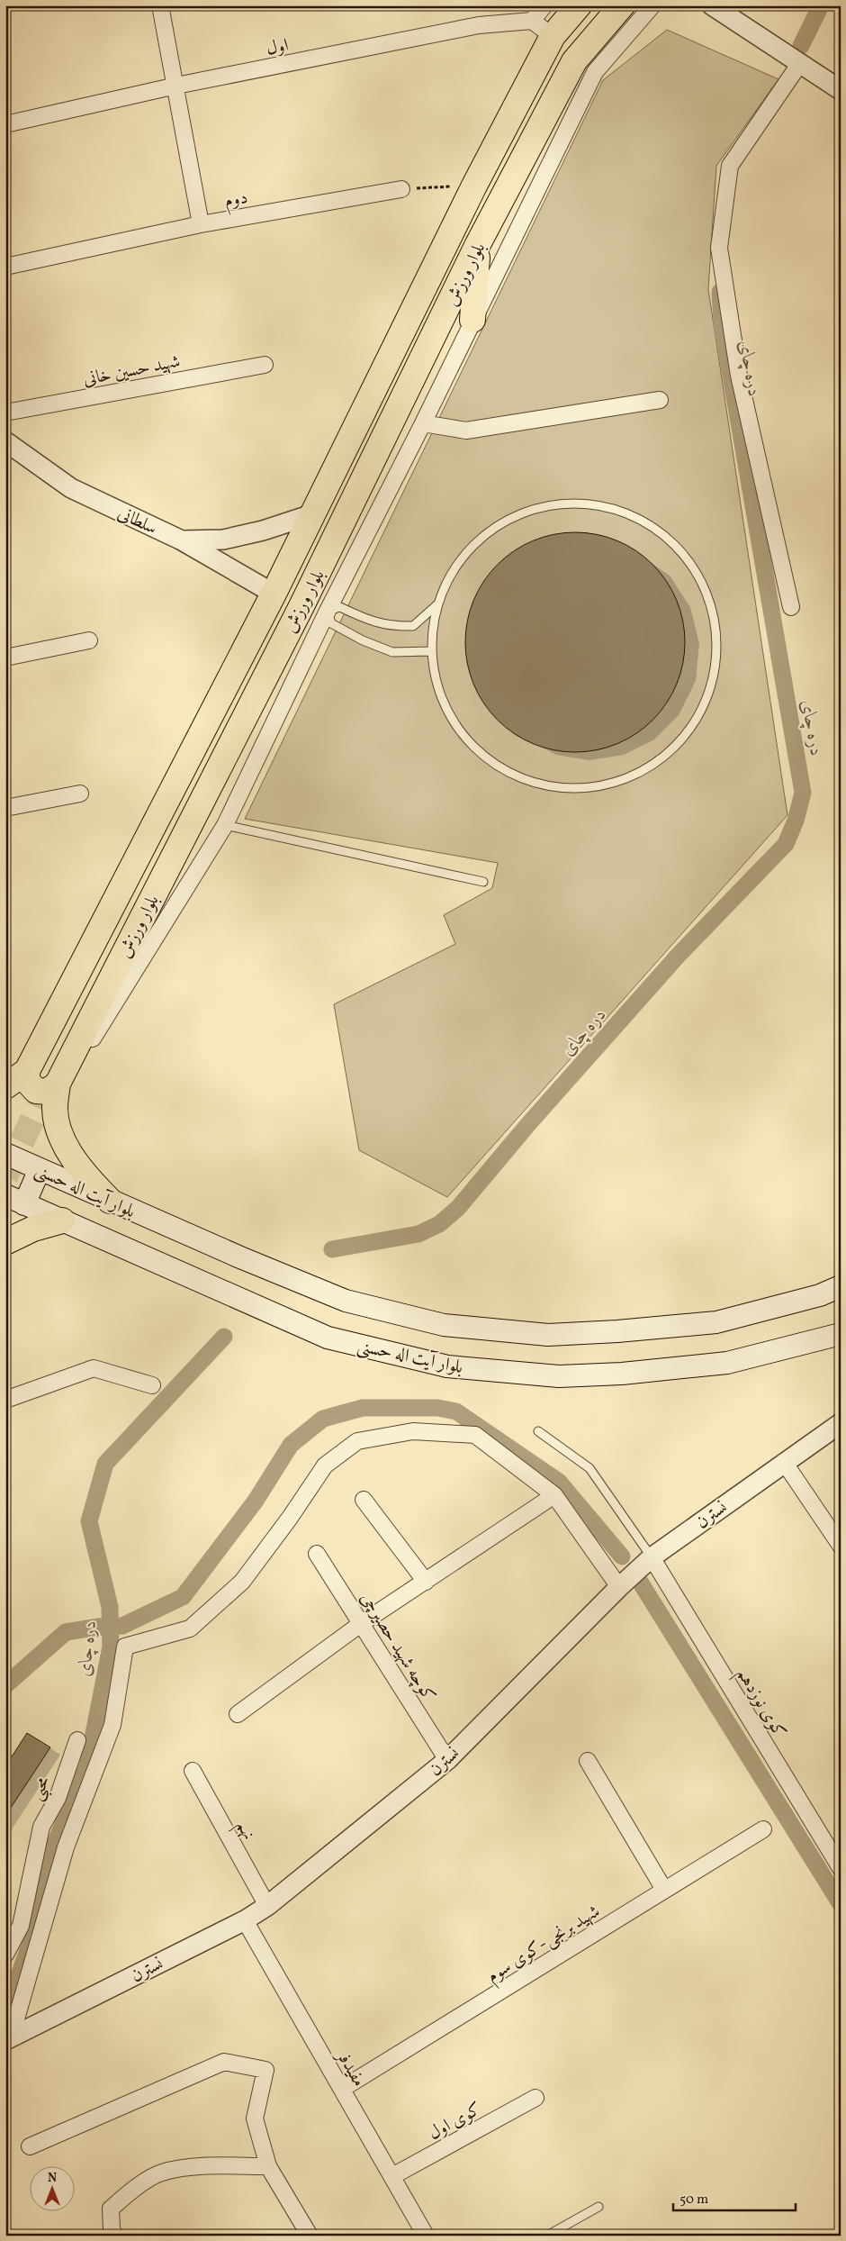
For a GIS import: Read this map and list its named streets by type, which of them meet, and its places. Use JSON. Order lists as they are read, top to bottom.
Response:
{
  "streets": {
    "main road": ["بلوار ورزش", "بلوار آیت اله حسنی"],
    "street": [
      "اول",
      "دوم",
      "شهید حسین خانی",
      "سلطانی",
      "نسترن",
      "کوچه شهید حصیرچی",
      "کوی نوزدهم",
      "محبی",
      "نهم",
      "شهید برنجی-کوی سوم",
      "مفیدفر",
      "کوی اول"
    ]
  },
  "crossings": [
    ["بلوار ورزش", "سلطانی"],
    ["بلوار ورزش", "بلوار آیت اله حسنی"],
    ["نسترن", "کوچه شهید حصیرچی"],
    ["نسترن", "کوی نوزدهم"],
    ["نسترن", "نهم"],
    ["نسترن", "مفیدفر"],
    ["شهید برنجی-کوی سوم", "مفیدفر"],
    ["مفیدفر", "کوی اول"]
  ],
  "water": ["دره چای"],
  "scale_bar": "50 m",
  "north": "top"
}
